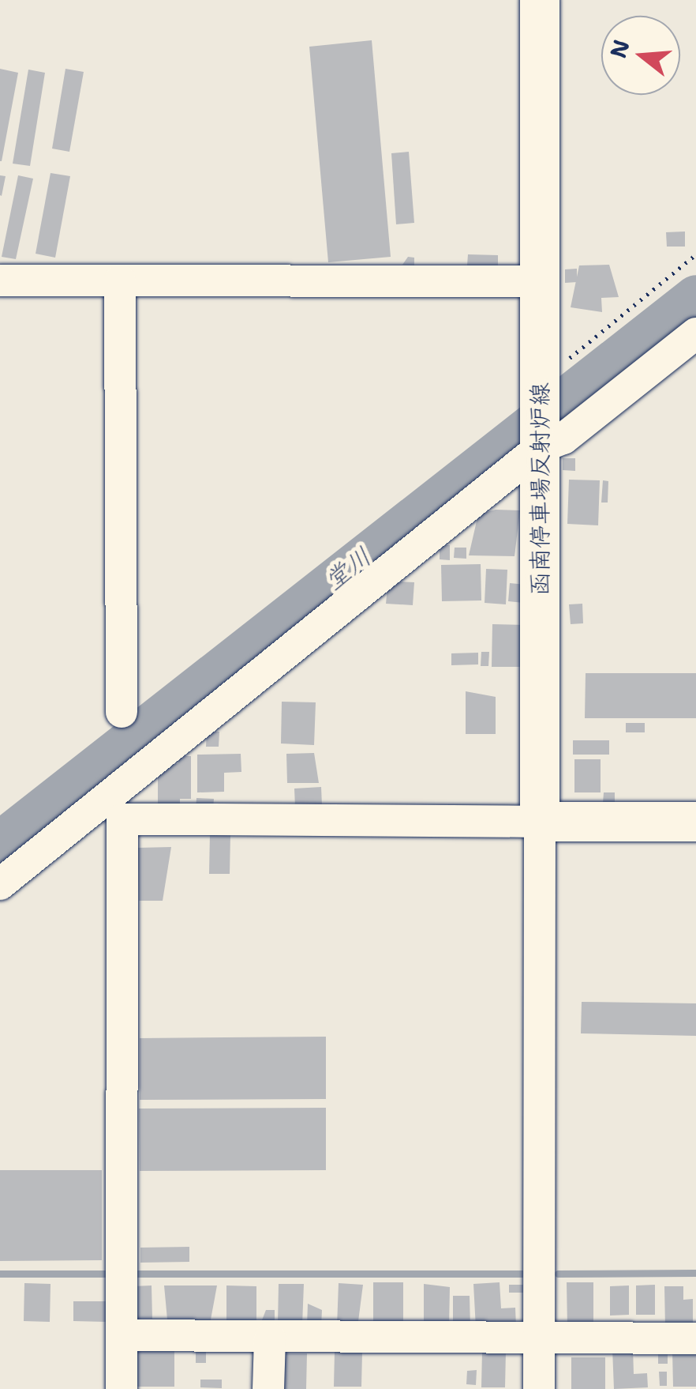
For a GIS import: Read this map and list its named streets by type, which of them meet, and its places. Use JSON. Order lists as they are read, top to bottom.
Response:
{
  "streets": {
    "main road": ["函南停車場反射炉線"]
  },
  "water": ["堂川"],
  "north": "left"
}
